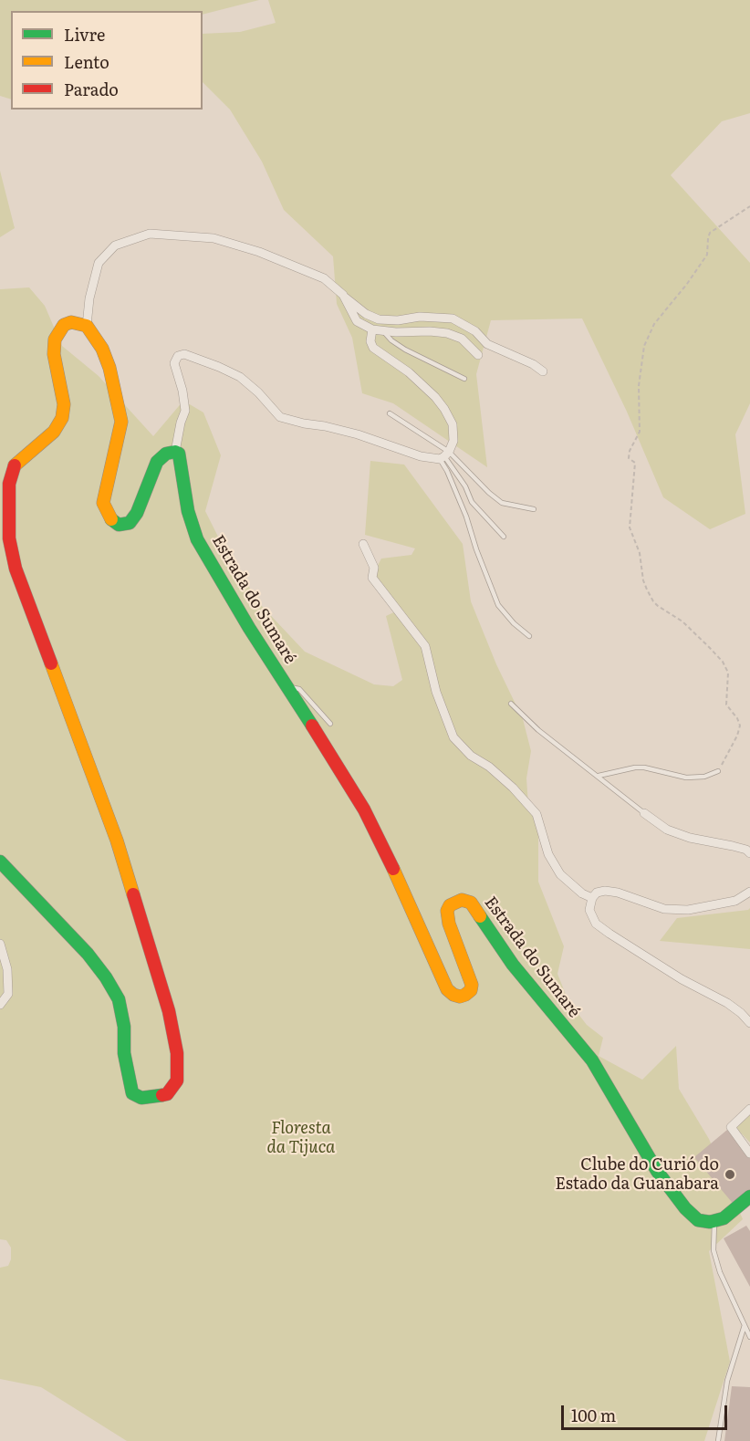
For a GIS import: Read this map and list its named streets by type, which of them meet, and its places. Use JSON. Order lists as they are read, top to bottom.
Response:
{
  "streets": {
    "street": ["Estrada do Sumaré"]
  },
  "parks": ["Floresta da Tijuca"],
  "places": ["Clube do Curió do Estado da Guanabara"],
  "legend": ["Livre", "Lento", "Parado"],
  "scale_bar": "100 m"
}
